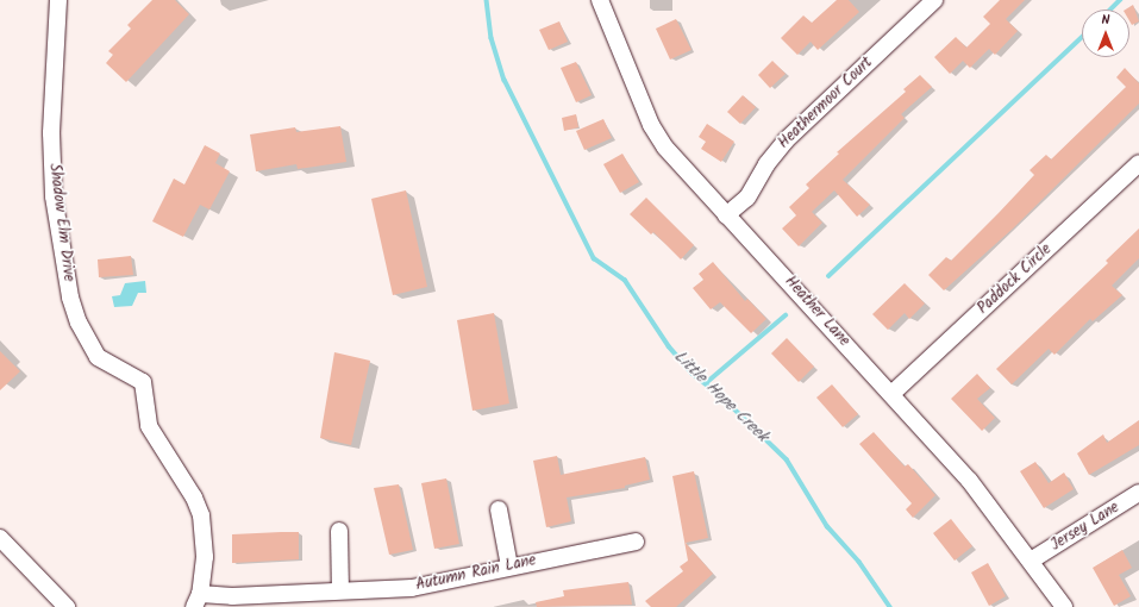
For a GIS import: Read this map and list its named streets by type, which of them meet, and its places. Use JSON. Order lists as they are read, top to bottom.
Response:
{
  "streets": {
    "street": [
      "Heathermoor Court",
      "Shadow Elm Drive",
      "Paddock Circle",
      "Heather Lane",
      "Jersey Lane",
      "Autumn Rain Lane"
    ]
  },
  "crossings": [
    ["Heathermoor Court", "Heather Lane"],
    ["Shadow Elm Drive", "Autumn Rain Lane"],
    ["Paddock Circle", "Heather Lane"],
    ["Heather Lane", "Jersey Lane"]
  ],
  "water": ["Little Hope Creek"],
  "north": "top"
}
